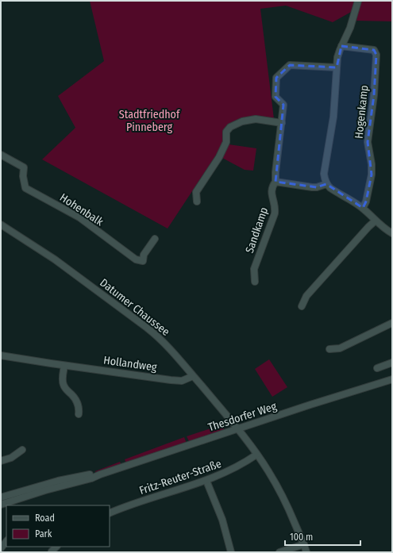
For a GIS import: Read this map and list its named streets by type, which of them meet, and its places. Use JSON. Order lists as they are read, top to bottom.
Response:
{
  "streets": {
    "street": [
      "Hogenkamp",
      "Hohenbalk",
      "Sandkamp",
      "Datumer Chaussee",
      "Hollandweg",
      "Thesdorfer Weg",
      "Fritz-Reuter-Straße"
    ]
  },
  "crossings": [
    ["Datumer Chaussee", "Hollandweg"],
    ["Datumer Chaussee", "Thesdorfer Weg"],
    ["Datumer Chaussee", "Fritz-Reuter-Straße"]
  ],
  "parks": ["Stadtfriedhof Pinneberg"],
  "legend": ["Road", "Park"],
  "scale_bar": "100 m"
}
